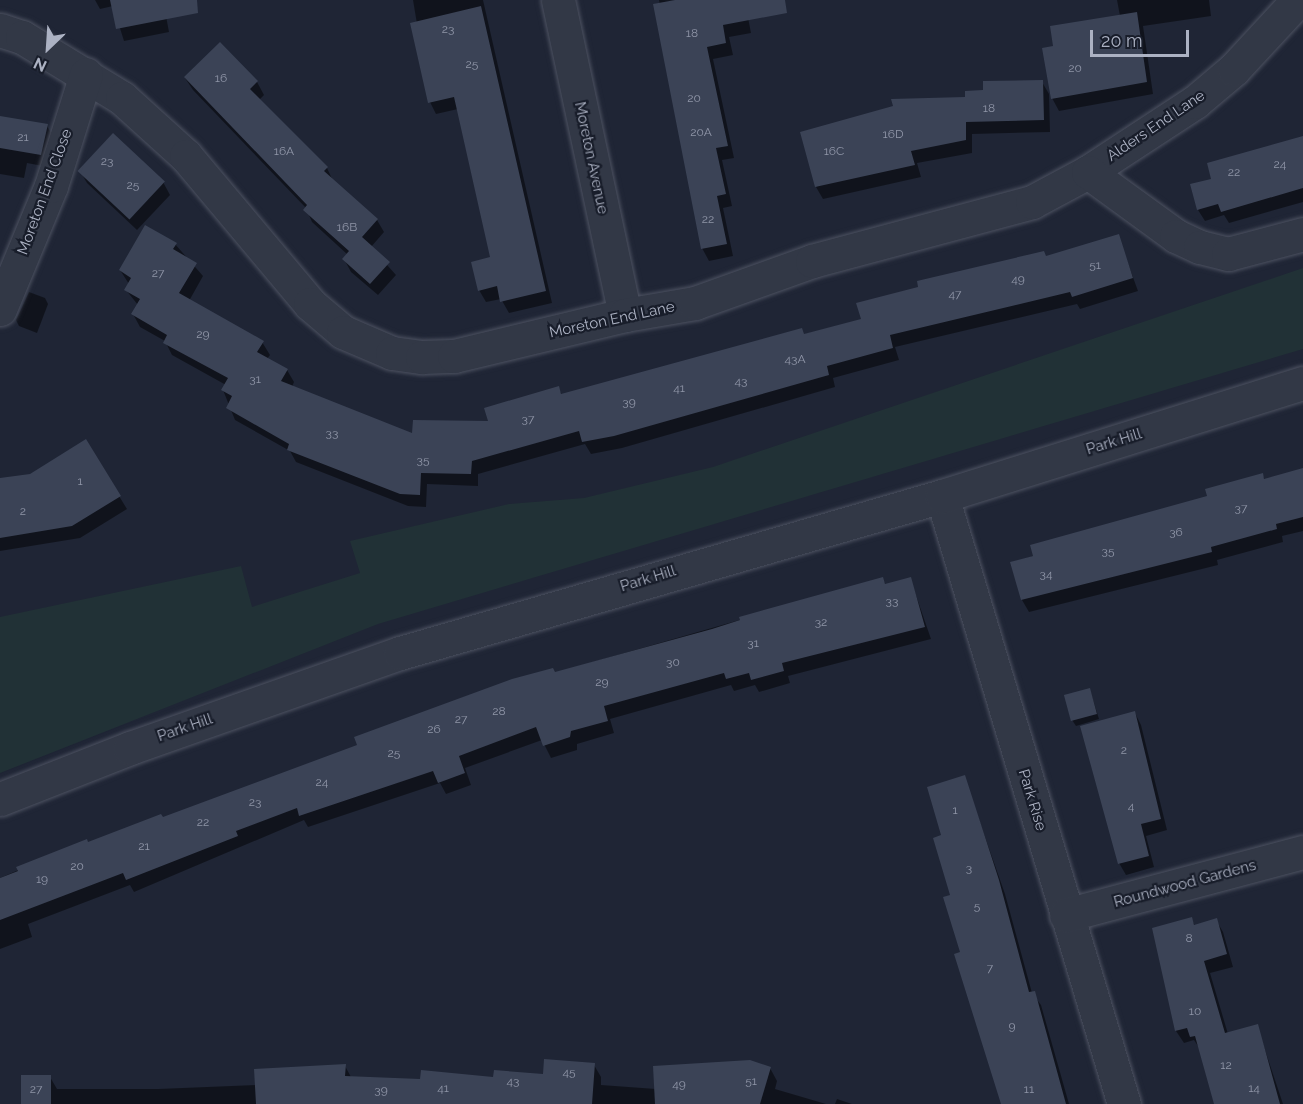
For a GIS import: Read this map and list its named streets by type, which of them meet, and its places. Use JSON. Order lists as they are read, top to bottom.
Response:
{
  "streets": {
    "street": [
      "Alders End Lane",
      "Moreton Avenue",
      "Moreton End Close",
      "Moreton End Lane",
      "Park Hill",
      "Park Rise",
      "Roundwood Gardens"
    ]
  },
  "crossings": [
    ["Alders End Lane", "Moreton End Lane"],
    ["Moreton Avenue", "Moreton End Lane"],
    ["Moreton End Close", "Moreton End Lane"],
    ["Park Hill", "Park Rise"],
    ["Park Rise", "Roundwood Gardens"]
  ],
  "house_numbers": [
    "23",
    "18",
    "25",
    "20",
    "16",
    "20",
    "18",
    "20A",
    "16D",
    "21",
    "16A",
    "16C",
    "23",
    "24",
    "22",
    "25",
    "22",
    "16B",
    "51",
    "27",
    "49",
    "47",
    "29",
    "43A",
    "31",
    "43",
    "41",
    "39",
    "37",
    "33",
    "35",
    "1",
    "37",
    "2",
    "36",
    "35",
    "34",
    "33",
    "32",
    "31",
    "30",
    "29",
    "28",
    "27",
    "26",
    "2",
    "25",
    "24",
    "23",
    "4",
    "1",
    "22",
    "21",
    "20",
    "3",
    "19",
    "5",
    "8",
    "7",
    "10",
    "9",
    "12",
    "45",
    "43",
    "51",
    "49",
    "41",
    "14",
    "27",
    "11",
    "39"
  ],
  "scale_bar": "20 m",
  "north": "bottom left"
}
